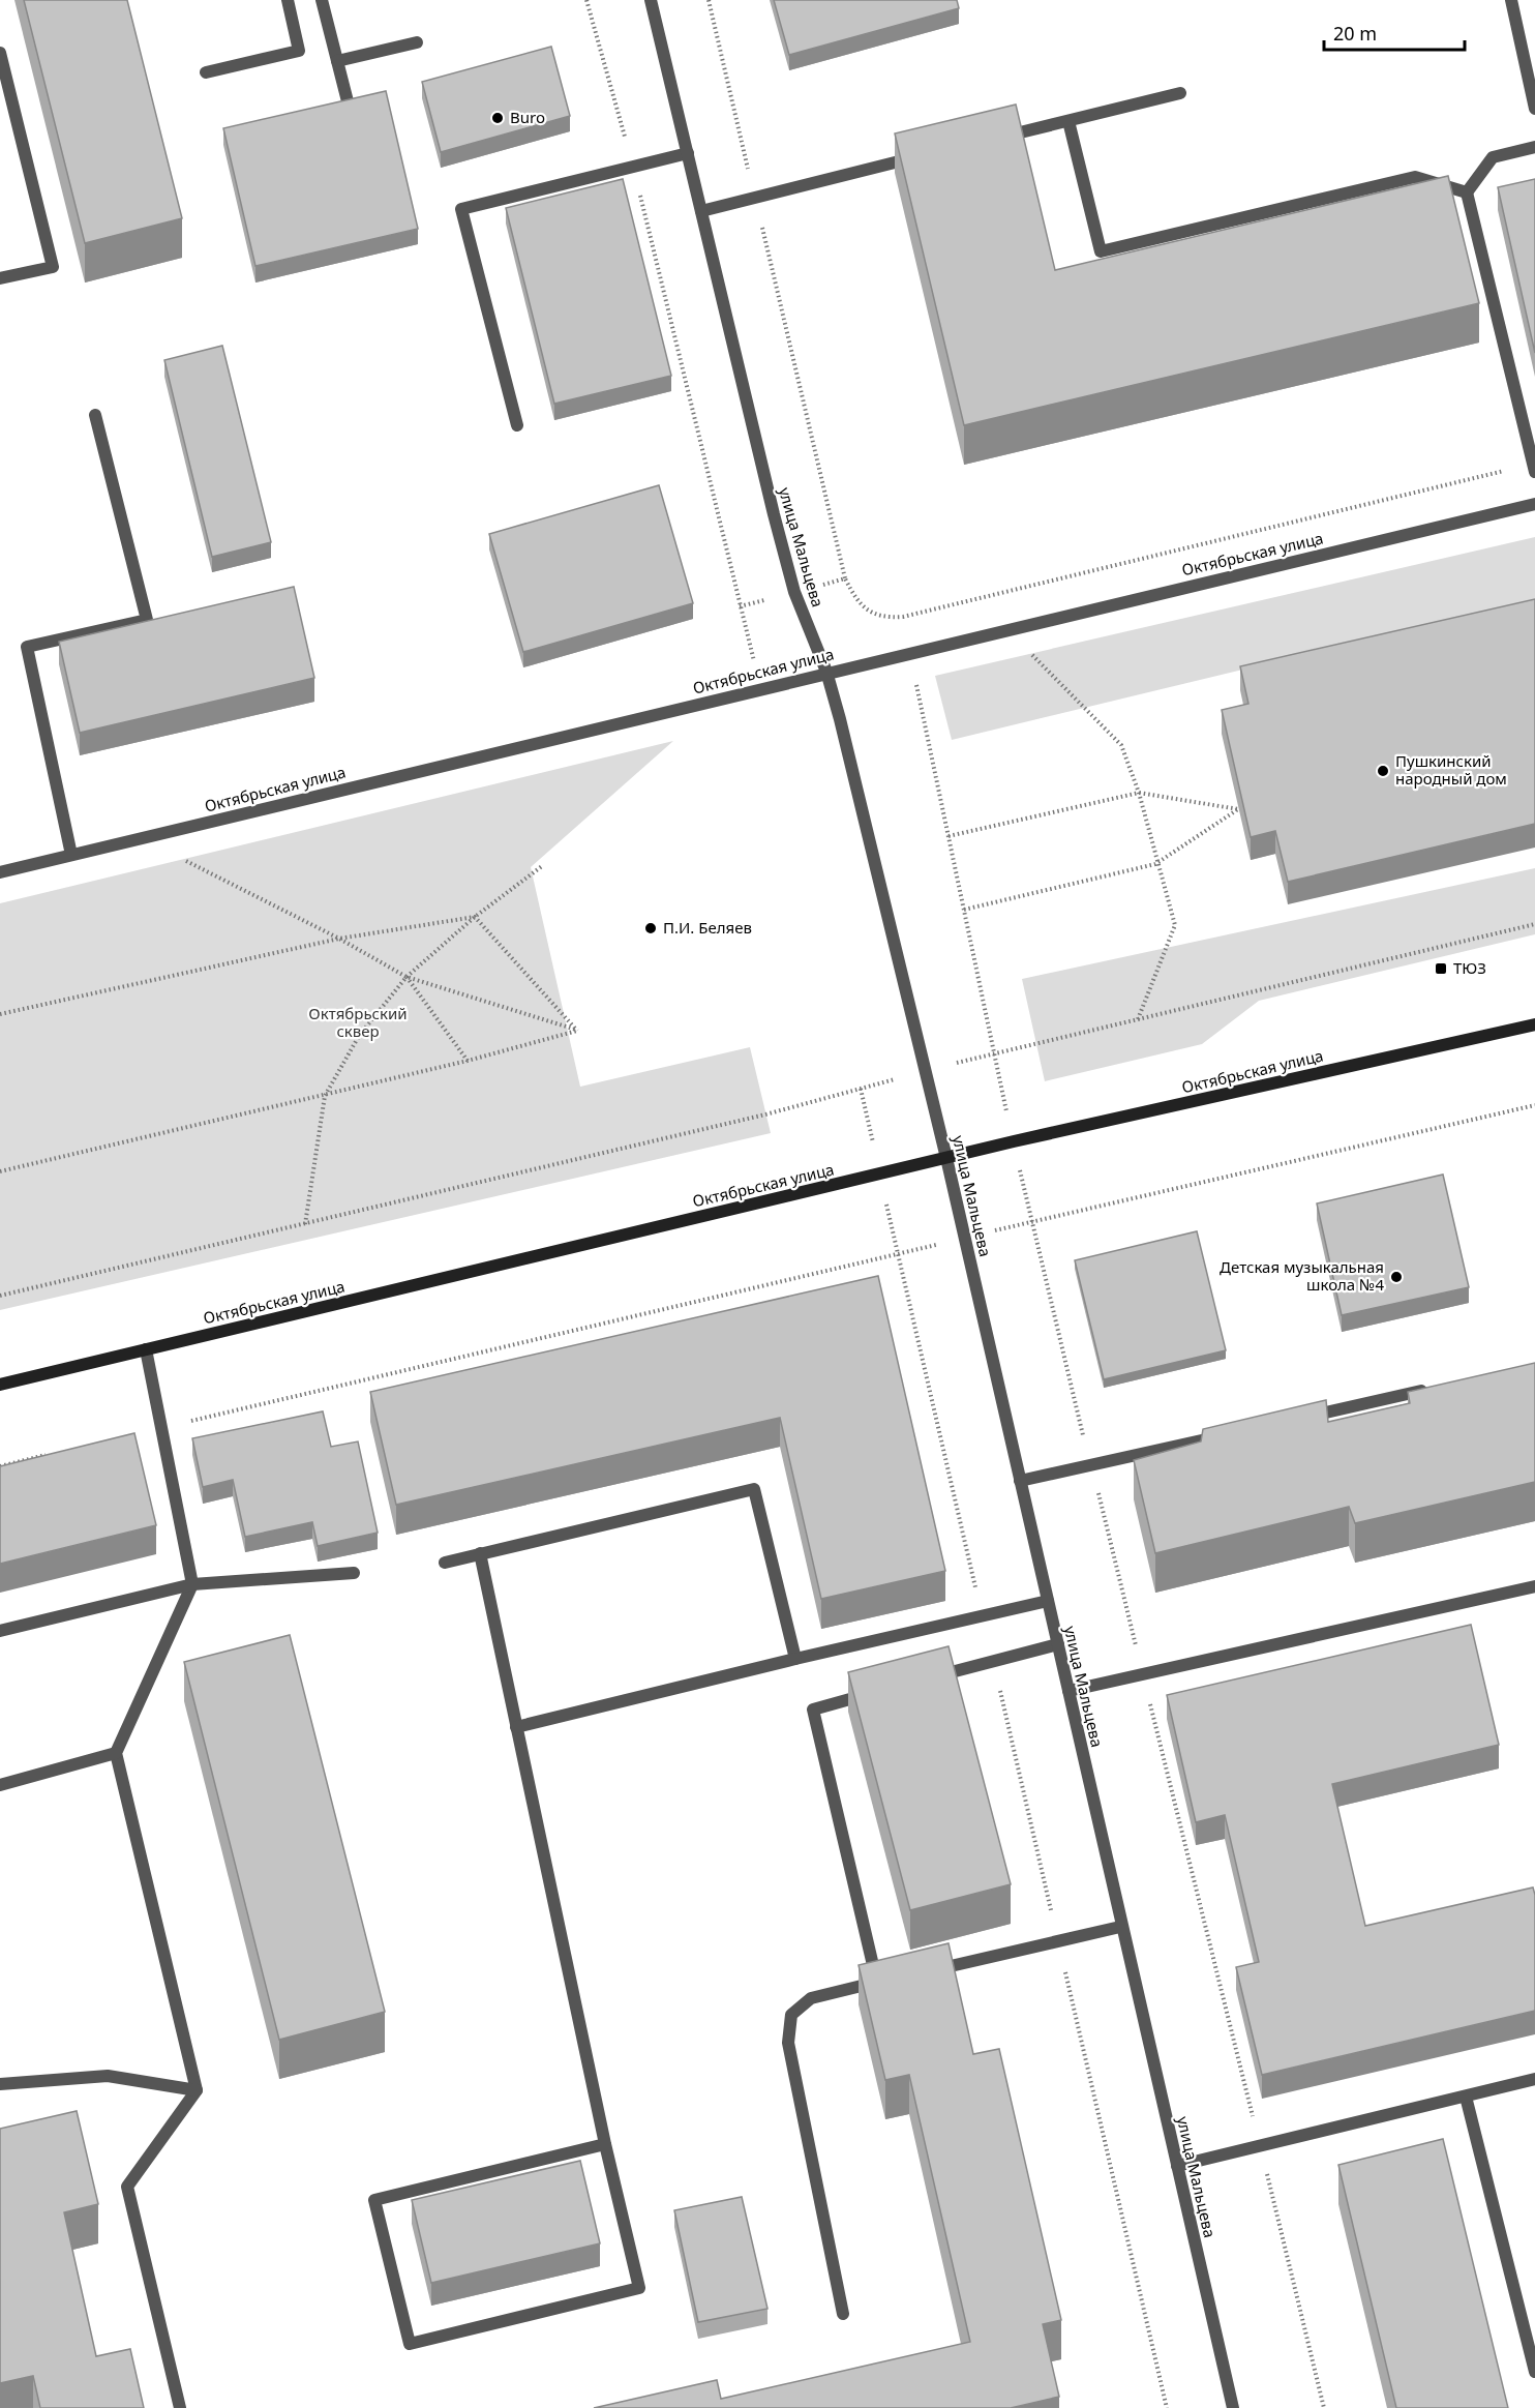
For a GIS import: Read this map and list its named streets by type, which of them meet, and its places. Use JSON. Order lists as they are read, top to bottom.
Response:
{
  "streets": {
    "main road": ["Октябрьская улица"],
    "street": ["улица Мальцева"]
  },
  "crossings": [
    ["улица Мальцева", "Октябрьская улица"]
  ],
  "parks": ["Октябрьский сквер"],
  "places": {
    "other": [
      "Buro",
      "Пушкинский народный дом",
      "П.И. Беляев",
      "Детская музыкальная школа №4"
    ],
    "transit": ["ТЮЗ"]
  },
  "scale_bar": "20 m"
}
